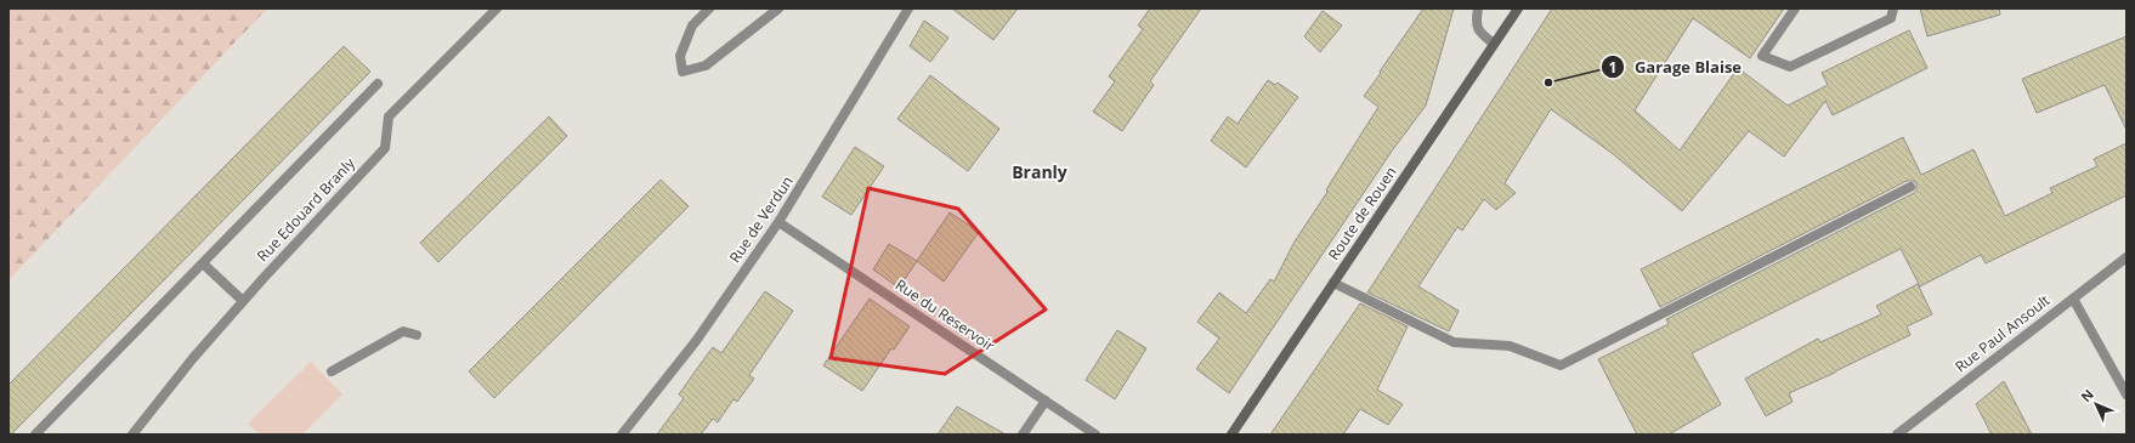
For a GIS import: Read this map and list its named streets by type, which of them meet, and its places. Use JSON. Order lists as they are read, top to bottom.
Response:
{
  "streets": {
    "street": [
      "Rue Edouard Branly",
      "Route de Rouen",
      "Rue de Verdun",
      "Rue du Reservoir",
      "Rue Paul Ansoult"
    ]
  },
  "crossings": [
    ["Rue de Verdun", "Rue du Reservoir"]
  ],
  "districts": ["Branly"],
  "places": ["Garage Blaise"],
  "north": "top left"
}
